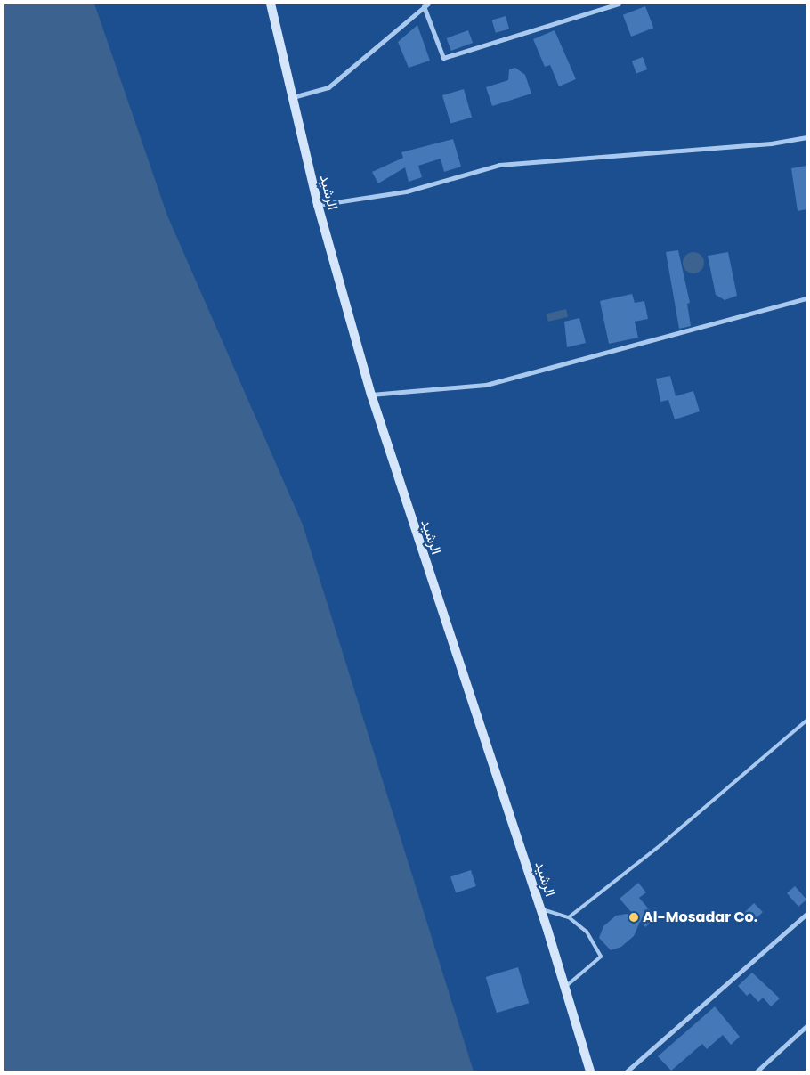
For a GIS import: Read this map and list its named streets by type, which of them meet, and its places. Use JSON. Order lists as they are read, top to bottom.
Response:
{
  "streets": {
    "main road": ["الرشيد"]
  },
  "places": ["Al-Mosadar Co."]
}
